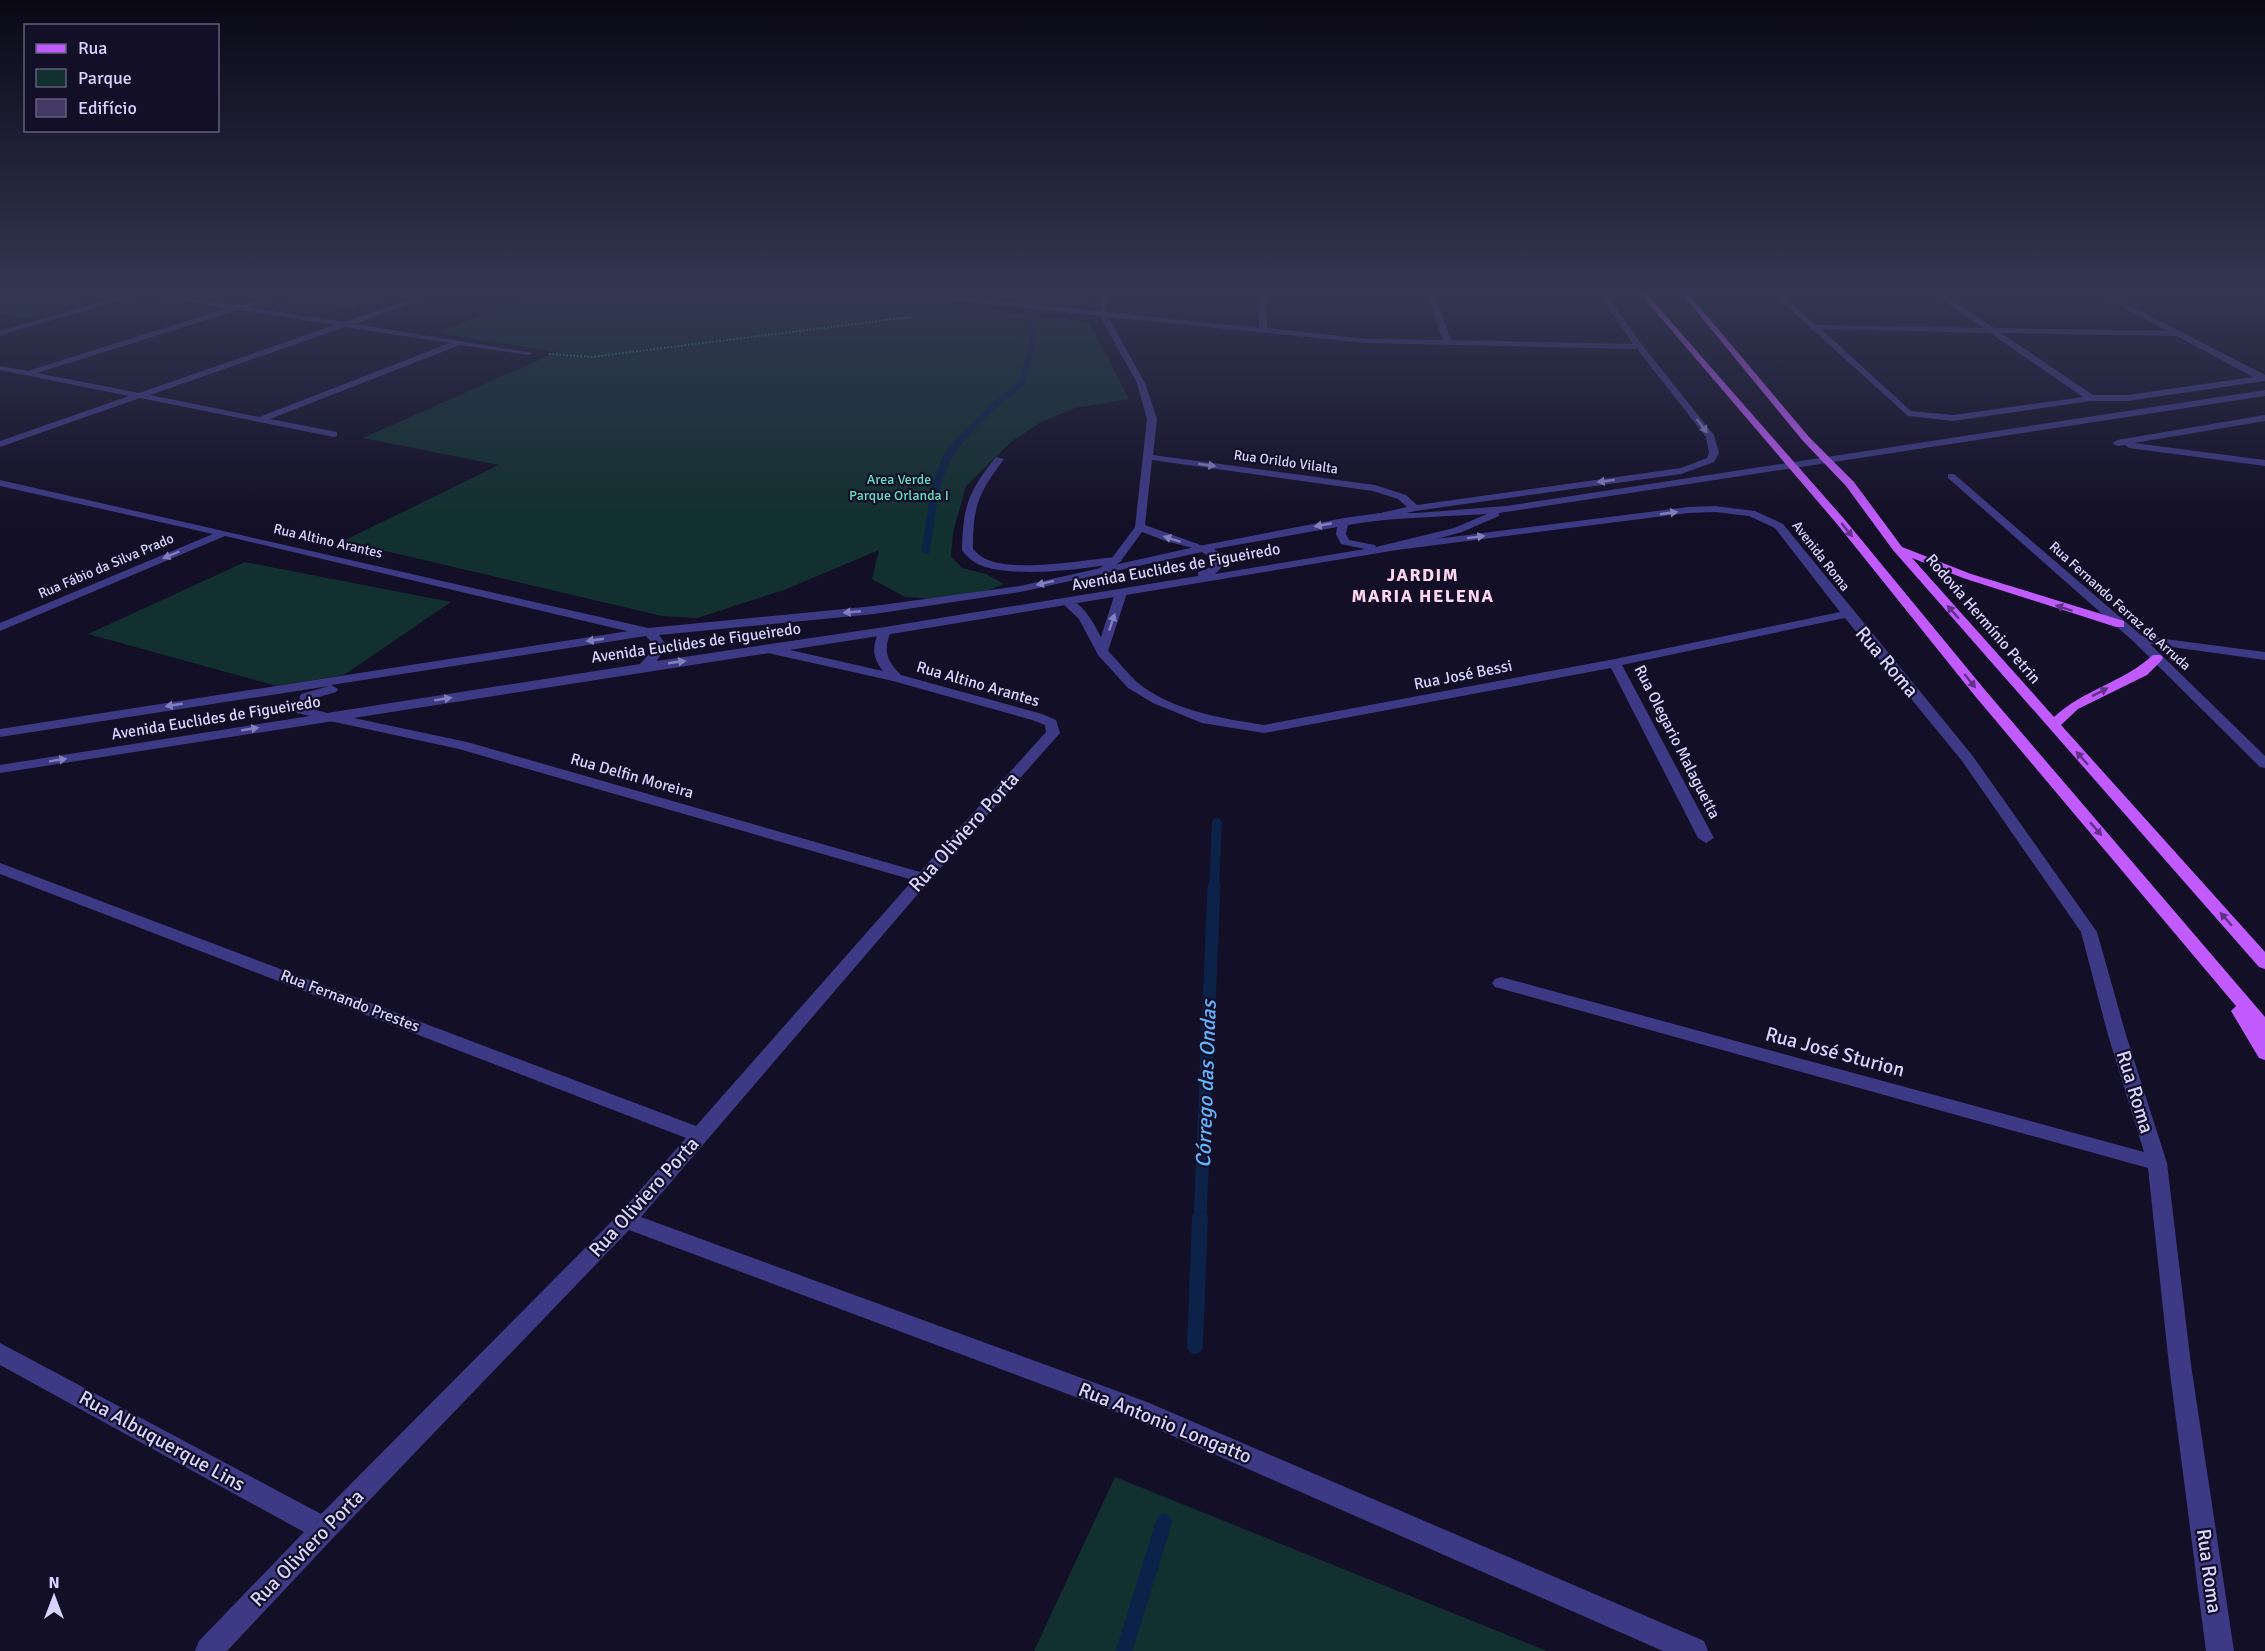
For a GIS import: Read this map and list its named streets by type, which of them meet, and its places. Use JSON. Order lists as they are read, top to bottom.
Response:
{
  "streets": {
    "main road": ["Rodovia Hermínio Petrin"],
    "street": [
      "Rua Orildo Vilalta",
      "Rua Altino Arantes",
      "Avenida Roma",
      "Rua Fábio da Silva Prado",
      "Avenida Euclides de Figueiredo",
      "Rua Fernando Ferraz de Arruda",
      "Rua Roma",
      "Rua José Bessi",
      "Rua Olegario Malaguetta",
      "Rua Delfin Moreira",
      "Rua Oliviero Porta",
      "Rua Fernando Prestes",
      "Rua José Sturion",
      "Rua Antonio Longatto",
      "Rua Albuquerque Lins"
    ]
  },
  "crossings": [
    ["Rua Orildo Vilalta", "Avenida Euclides de Figueiredo"],
    ["Rua Altino Arantes", "Rua Fábio da Silva Prado"],
    ["Rua Altino Arantes", "Avenida Euclides de Figueiredo"],
    ["Rua Altino Arantes", "Rua Oliviero Porta"],
    ["Avenida Roma", "Avenida Euclides de Figueiredo"],
    ["Avenida Roma", "Rua Roma"],
    ["Avenida Roma", "Rua José Bessi"],
    ["Avenida Euclides de Figueiredo", "Rua José Bessi"],
    ["Avenida Euclides de Figueiredo", "Rua Delfin Moreira"],
    ["Rua Roma", "Rua José Bessi"],
    ["Rua Roma", "Rua José Sturion"],
    ["Rua José Bessi", "Rua Olegario Malaguetta"],
    ["Rua Delfin Moreira", "Rua Oliviero Porta"],
    ["Rua Oliviero Porta", "Rua Fernando Prestes"],
    ["Rua Oliviero Porta", "Rua Antonio Longatto"],
    ["Rua Oliviero Porta", "Rua Albuquerque Lins"]
  ],
  "one_way": ["Rua Orildo Vilalta", "Rua Fábio da Silva Prado"],
  "districts": ["JARDIM MARIA HELENA"],
  "water": ["Córrego das Ondas"],
  "parks": ["Area Verde Parque Orlanda I"],
  "legend": ["Rua", "Parque", "Edifício"],
  "north": "top"
}
